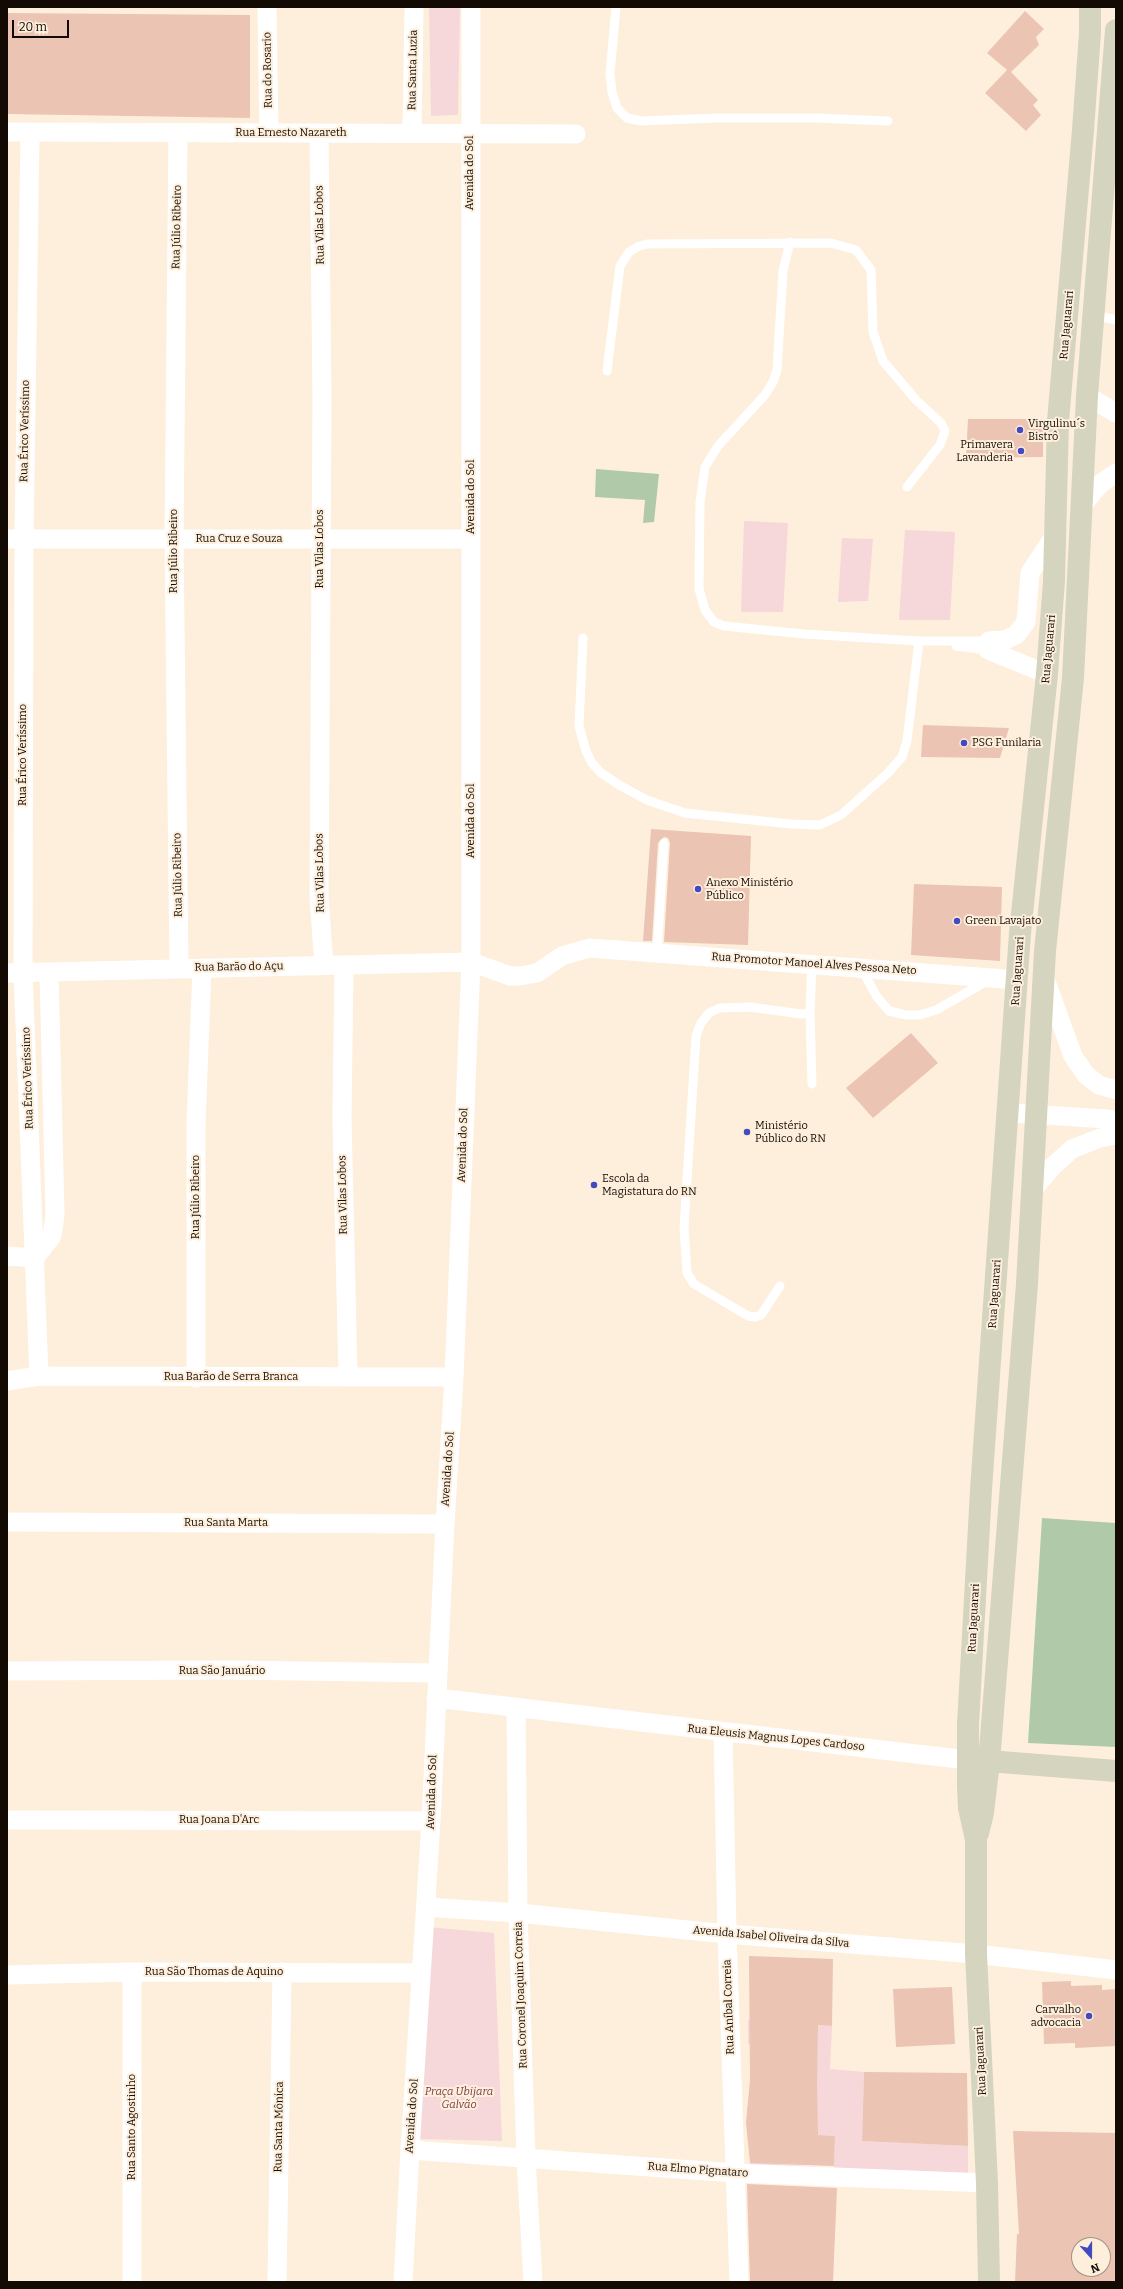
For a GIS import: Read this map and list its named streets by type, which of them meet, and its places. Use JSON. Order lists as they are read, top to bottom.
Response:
{
  "streets": {
    "main road": ["Rua Jaguarari", "Rua Eleusis Magnus Lopes Cardoso"],
    "street": [
      "Rua do Rosario",
      "Rua Santa Luzia",
      "Rua Ernesto Nazareth",
      "Avenida do Sol",
      "Rua Vilas Lobos",
      "Rua Júlio Ribeiro",
      "Rua Érico Veríssimo",
      "Rua Cruz e Souza",
      "Rua Promotor Manoel Alves Pessoa Neto",
      "Rua Barão do Açu",
      "Rua Barão de Serra Branca",
      "Rua Santa Marta",
      "Rua São Januário",
      "Rua Joana D'Arc",
      "Avenida Isabel Oliveira da Silva",
      "Rua São Thomas de Aquino",
      "Rua Coronel Joaquim Correia",
      "Rua Aníbal Correia",
      "Rua Santo Agostinho",
      "Rua Santa Mônica",
      "Rua Elmo Pignataro"
    ]
  },
  "crossings": [
    ["Rua do Rosario", "Rua Ernesto Nazareth"],
    ["Rua Santa Luzia", "Rua Ernesto Nazareth"],
    ["Rua Ernesto Nazareth", "Avenida do Sol"],
    ["Rua Ernesto Nazareth", "Rua Vilas Lobos"],
    ["Rua Ernesto Nazareth", "Rua Júlio Ribeiro"],
    ["Rua Ernesto Nazareth", "Rua Érico Veríssimo"],
    ["Avenida do Sol", "Rua Cruz e Souza"],
    ["Avenida do Sol", "Rua Promotor Manoel Alves Pessoa Neto"],
    ["Avenida do Sol", "Rua Barão do Açu"],
    ["Avenida do Sol", "Rua Barão de Serra Branca"],
    ["Avenida do Sol", "Rua Santa Marta"],
    ["Avenida do Sol", "Rua São Januário"],
    ["Avenida do Sol", "Rua Eleusis Magnus Lopes Cardoso"],
    ["Avenida do Sol", "Rua Joana D'Arc"],
    ["Avenida do Sol", "Avenida Isabel Oliveira da Silva"],
    ["Avenida do Sol", "Rua São Thomas de Aquino"],
    ["Avenida do Sol", "Rua Elmo Pignataro"],
    ["Rua Vilas Lobos", "Rua Cruz e Souza"],
    ["Rua Vilas Lobos", "Rua Barão do Açu"],
    ["Rua Vilas Lobos", "Rua Barão de Serra Branca"],
    ["Rua Júlio Ribeiro", "Rua Cruz e Souza"],
    ["Rua Júlio Ribeiro", "Rua Barão do Açu"],
    ["Rua Júlio Ribeiro", "Rua Barão de Serra Branca"],
    ["Rua Jaguarari", "Rua Promotor Manoel Alves Pessoa Neto"],
    ["Rua Jaguarari", "Rua Eleusis Magnus Lopes Cardoso"],
    ["Rua Jaguarari", "Avenida Isabel Oliveira da Silva"],
    ["Rua Jaguarari", "Rua Elmo Pignataro"],
    ["Rua Érico Veríssimo", "Rua Cruz e Souza"],
    ["Rua Érico Veríssimo", "Rua Barão do Açu"],
    ["Rua Érico Veríssimo", "Rua Barão de Serra Branca"],
    ["Rua Promotor Manoel Alves Pessoa Neto", "Rua Barão do Açu"],
    ["Rua Eleusis Magnus Lopes Cardoso", "Rua Coronel Joaquim Correia"],
    ["Rua Eleusis Magnus Lopes Cardoso", "Rua Aníbal Correia"],
    ["Avenida Isabel Oliveira da Silva", "Rua Coronel Joaquim Correia"],
    ["Avenida Isabel Oliveira da Silva", "Rua Aníbal Correia"],
    ["Rua São Thomas de Aquino", "Rua Santo Agostinho"],
    ["Rua São Thomas de Aquino", "Rua Santa Mônica"],
    ["Rua Coronel Joaquim Correia", "Rua Elmo Pignataro"],
    ["Rua Aníbal Correia", "Rua Elmo Pignataro"]
  ],
  "parks": ["Praça Ubijara Galvão"],
  "places": [
    "Virgulinu´s Bistrô",
    "Primavera Lavanderia",
    "PSG Funilaria",
    "Anexo Ministério Público",
    "Green Lavajato",
    "Ministério Público do RN",
    "Escola da Magistatura do RN",
    "Carvalho advocacia"
  ],
  "scale_bar": "20 m",
  "north": "bottom"
}
